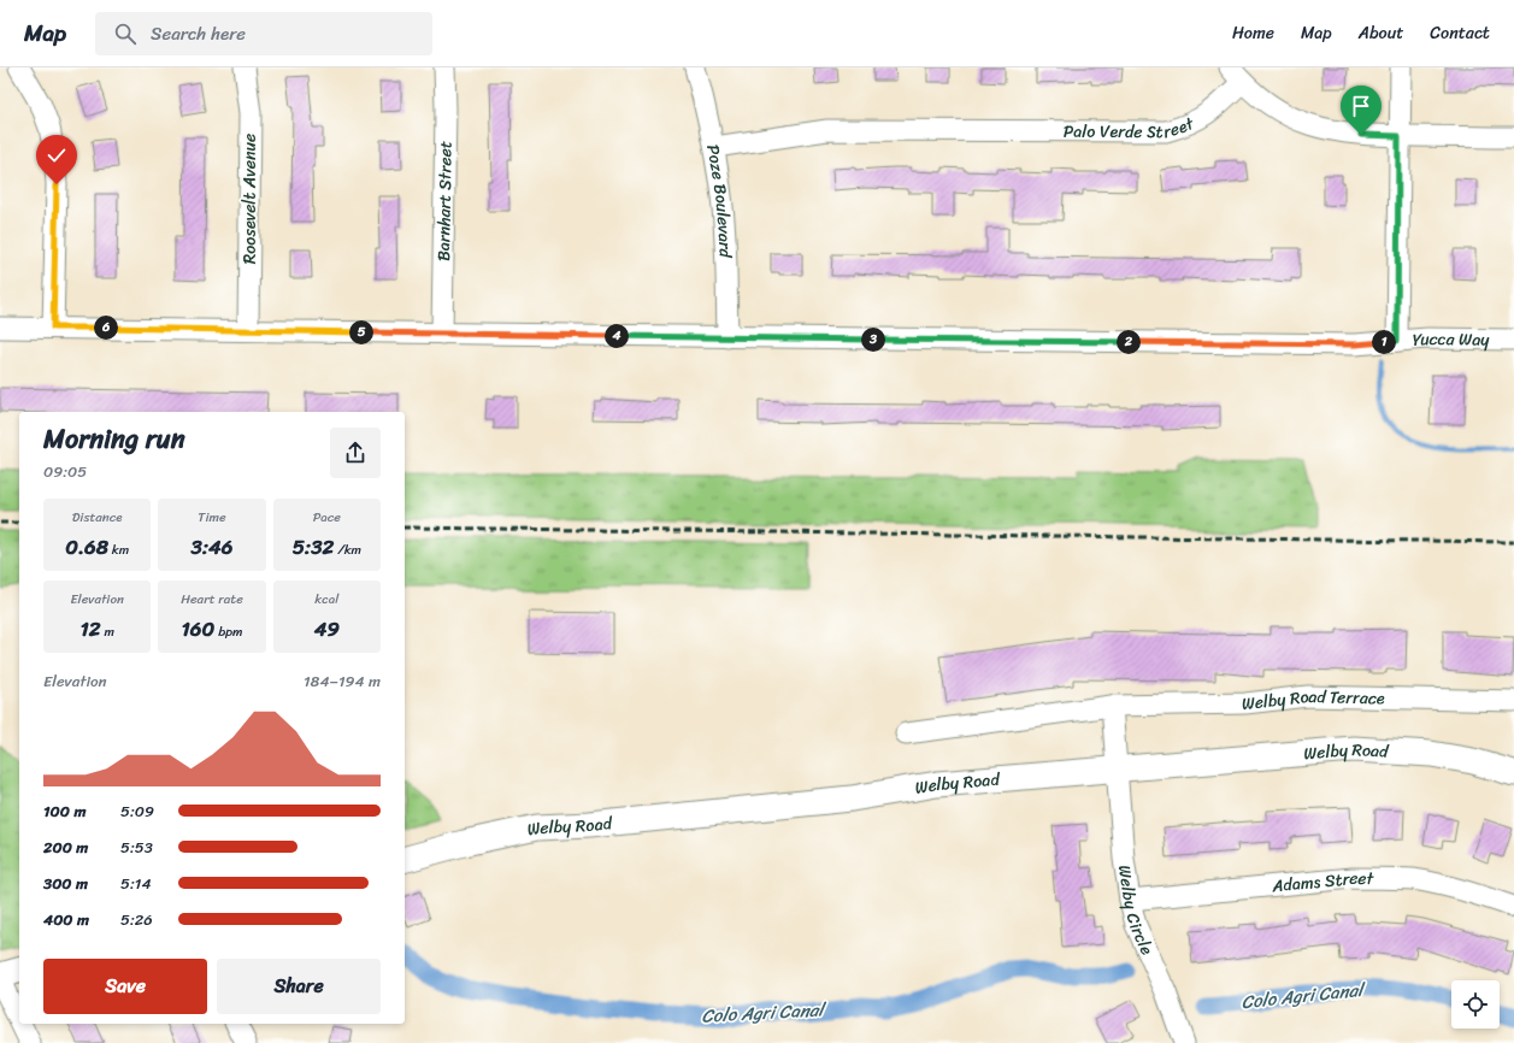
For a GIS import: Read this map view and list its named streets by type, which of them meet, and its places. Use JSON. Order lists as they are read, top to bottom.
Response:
{
  "streets": {
    "street": [
      "Palo Verde Street",
      "Roosevelt Avenue",
      "Barnhart Street",
      "Poze Boulevard",
      "Yucca Way",
      "Welby Road Terrace",
      "Welby Road",
      "Adams Street",
      "Welby Circle"
    ]
  },
  "crossings": [
    ["Palo Verde Street", "Poze Boulevard"],
    ["Roosevelt Avenue", "Yucca Way"],
    ["Barnhart Street", "Yucca Way"],
    ["Poze Boulevard", "Yucca Way"],
    ["Welby Road", "Welby Circle"],
    ["Adams Street", "Welby Circle"]
  ],
  "water": ["Colo Agri Canal"],
  "page": {
    "header": "Map",
    "search": "Search here",
    "nav": [
      "Home",
      "Map",
      "About",
      "Contact"
    ],
    "pins": [
      "6",
      "5",
      "4",
      "3",
      "1",
      "2"
    ],
    "heading": ["Morning run", "09:05"],
    "stats": [
      ["Distance", "0.68 km"],
      ["Time", "3:46"],
      ["Pace", "5:32 /km"],
      ["Elevation", "12 m"],
      ["Heart rate", "160 bpm"],
      ["kcal", "49"]
    ],
    "chart": ["Elevation", "184–194 m"],
    "list": [
      {
        "name": "100 m",
        "note": "5:09"
      },
      {
        "name": "200 m",
        "note": "5:53"
      },
      {
        "name": "300 m",
        "note": "5:14"
      },
      {
        "name": "400 m",
        "note": "5:26"
      }
    ],
    "buttons": ["Save", "Share"]
  }
}
